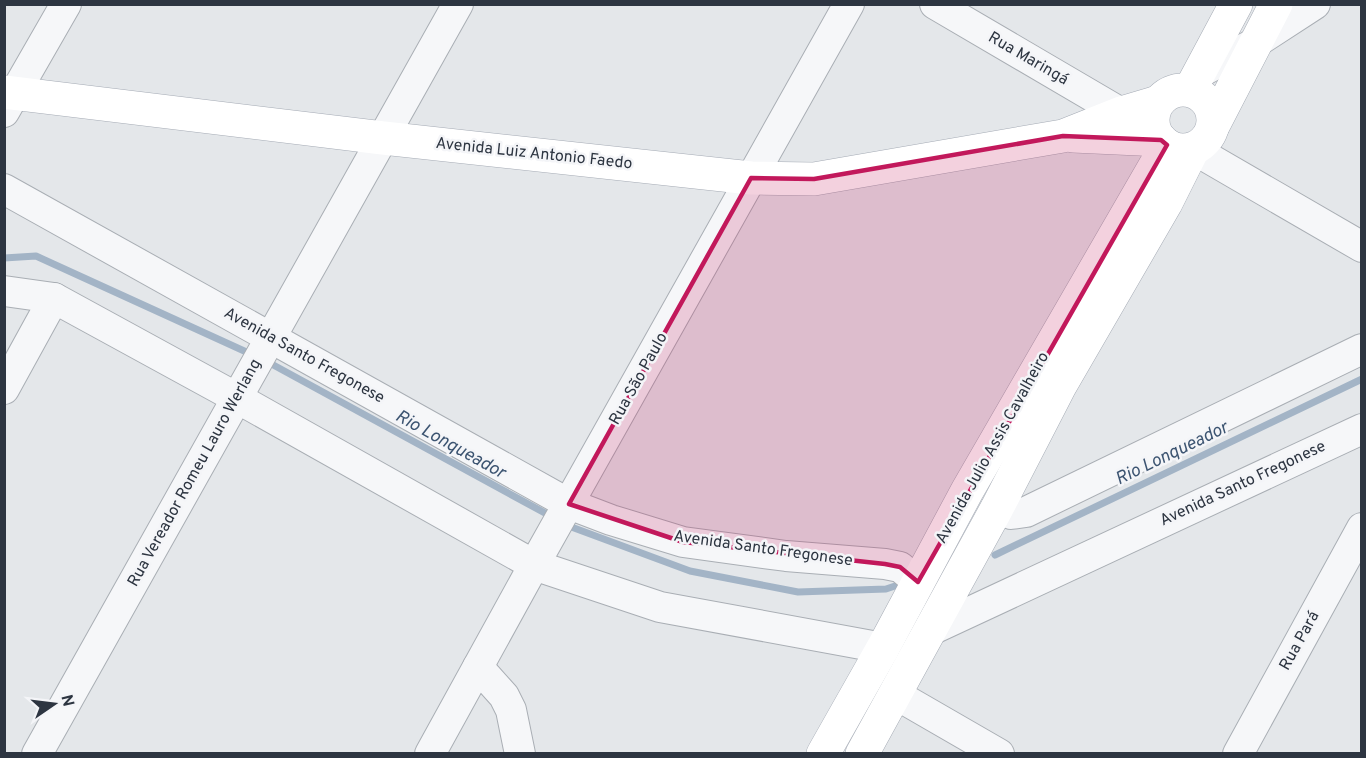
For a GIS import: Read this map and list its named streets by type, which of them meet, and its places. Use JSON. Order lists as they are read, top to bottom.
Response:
{
  "streets": {
    "main road": ["Avenida Luiz Antonio Faedo", "Avenida Julio Assis Cavalheiro"],
    "street": [
      "Rua Maringá",
      "Avenida Santo Fregonese",
      "Rua São Paulo",
      "Rua Vereador Romeu Lauro Werlang",
      "Rua Pará"
    ]
  },
  "crossings": [
    ["Rua Maringá", "Avenida Luiz Antonio Faedo"],
    ["Avenida Luiz Antonio Faedo", "Rua São Paulo"],
    ["Avenida Luiz Antonio Faedo", "Avenida Julio Assis Cavalheiro"],
    ["Avenida Luiz Antonio Faedo", "Rua Vereador Romeu Lauro Werlang"],
    ["Avenida Santo Fregonese", "Rua São Paulo"],
    ["Avenida Santo Fregonese", "Avenida Julio Assis Cavalheiro"],
    ["Avenida Santo Fregonese", "Rua Vereador Romeu Lauro Werlang"]
  ],
  "water": ["Rio Lonqueador"],
  "north": "right"
}
